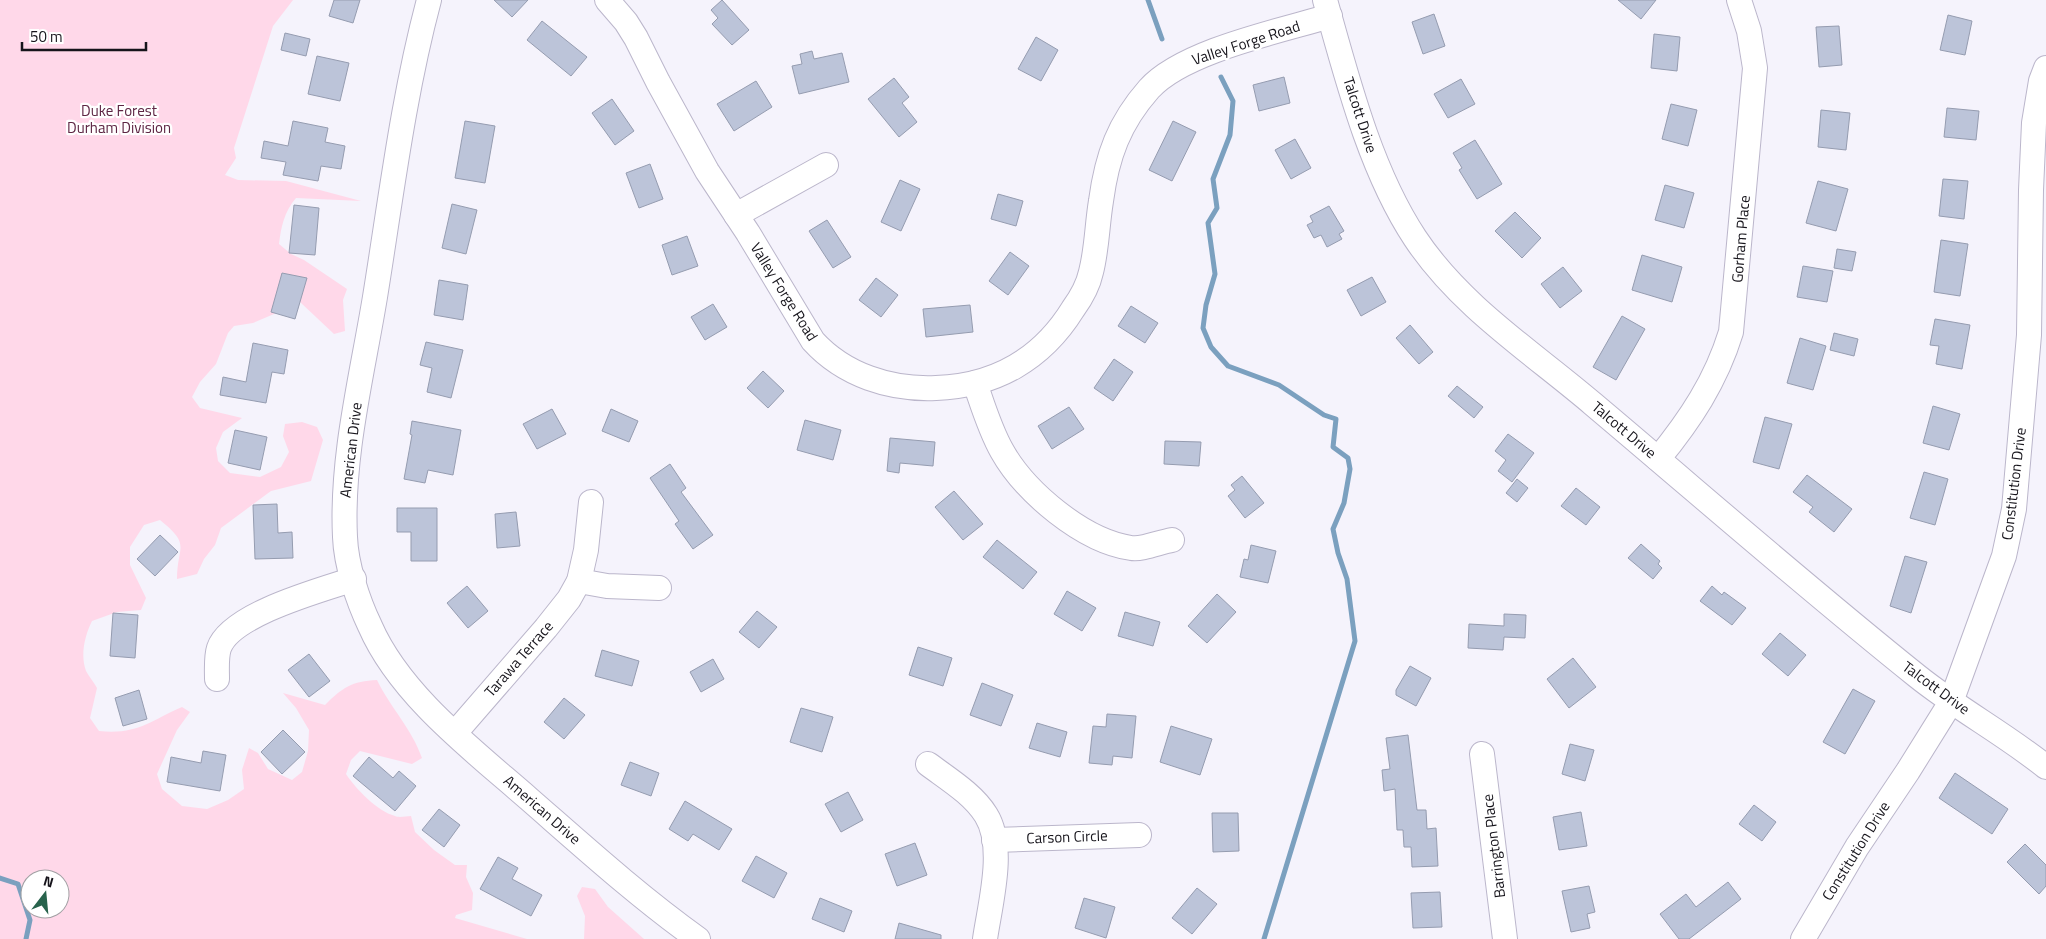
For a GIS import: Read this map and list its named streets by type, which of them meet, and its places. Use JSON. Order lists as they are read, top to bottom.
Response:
{
  "streets": {
    "street": [
      "Valley Forge Road",
      "Talcott Drive",
      "Gorham Place",
      "American Drive",
      "Constitution Drive",
      "Tarawa Terrace",
      "Carson Circle",
      "Barrington Place"
    ]
  },
  "crossings": [
    ["Valley Forge Road", "Talcott Drive"],
    ["Talcott Drive", "Gorham Place"],
    ["Talcott Drive", "Constitution Drive"],
    ["American Drive", "Tarawa Terrace"]
  ],
  "parks": ["Duke Forest Durham Division"],
  "scale_bar": "50 m",
  "north": "top"
}
